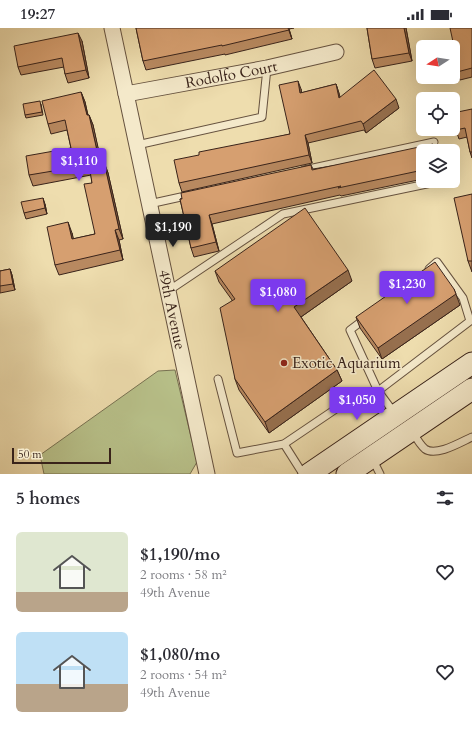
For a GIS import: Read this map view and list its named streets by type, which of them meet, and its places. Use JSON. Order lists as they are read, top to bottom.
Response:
{
  "streets": {
    "street": ["Rodolfo Court", "49th Avenue"]
  },
  "crossings": [
    ["Rodolfo Court", "49th Avenue"]
  ],
  "places": ["Exotic Aquarium"],
  "scale_bar": "50 m",
  "north": "left",
  "page": {
    "status": "19:27",
    "price": [
      "$1,110",
      "$1,190",
      "$1,230",
      "$1,080",
      "$1,050"
    ],
    "scale": "50 m",
    "heading": "5 homes",
    "list": [
      {
        "name": "$1,190/mo",
        "note": "2 rooms · 58 m² · 49th Avenue"
      },
      {
        "name": "$1,080/mo",
        "note": "2 rooms · 54 m² · 49th Avenue"
      }
    ]
  }
}
